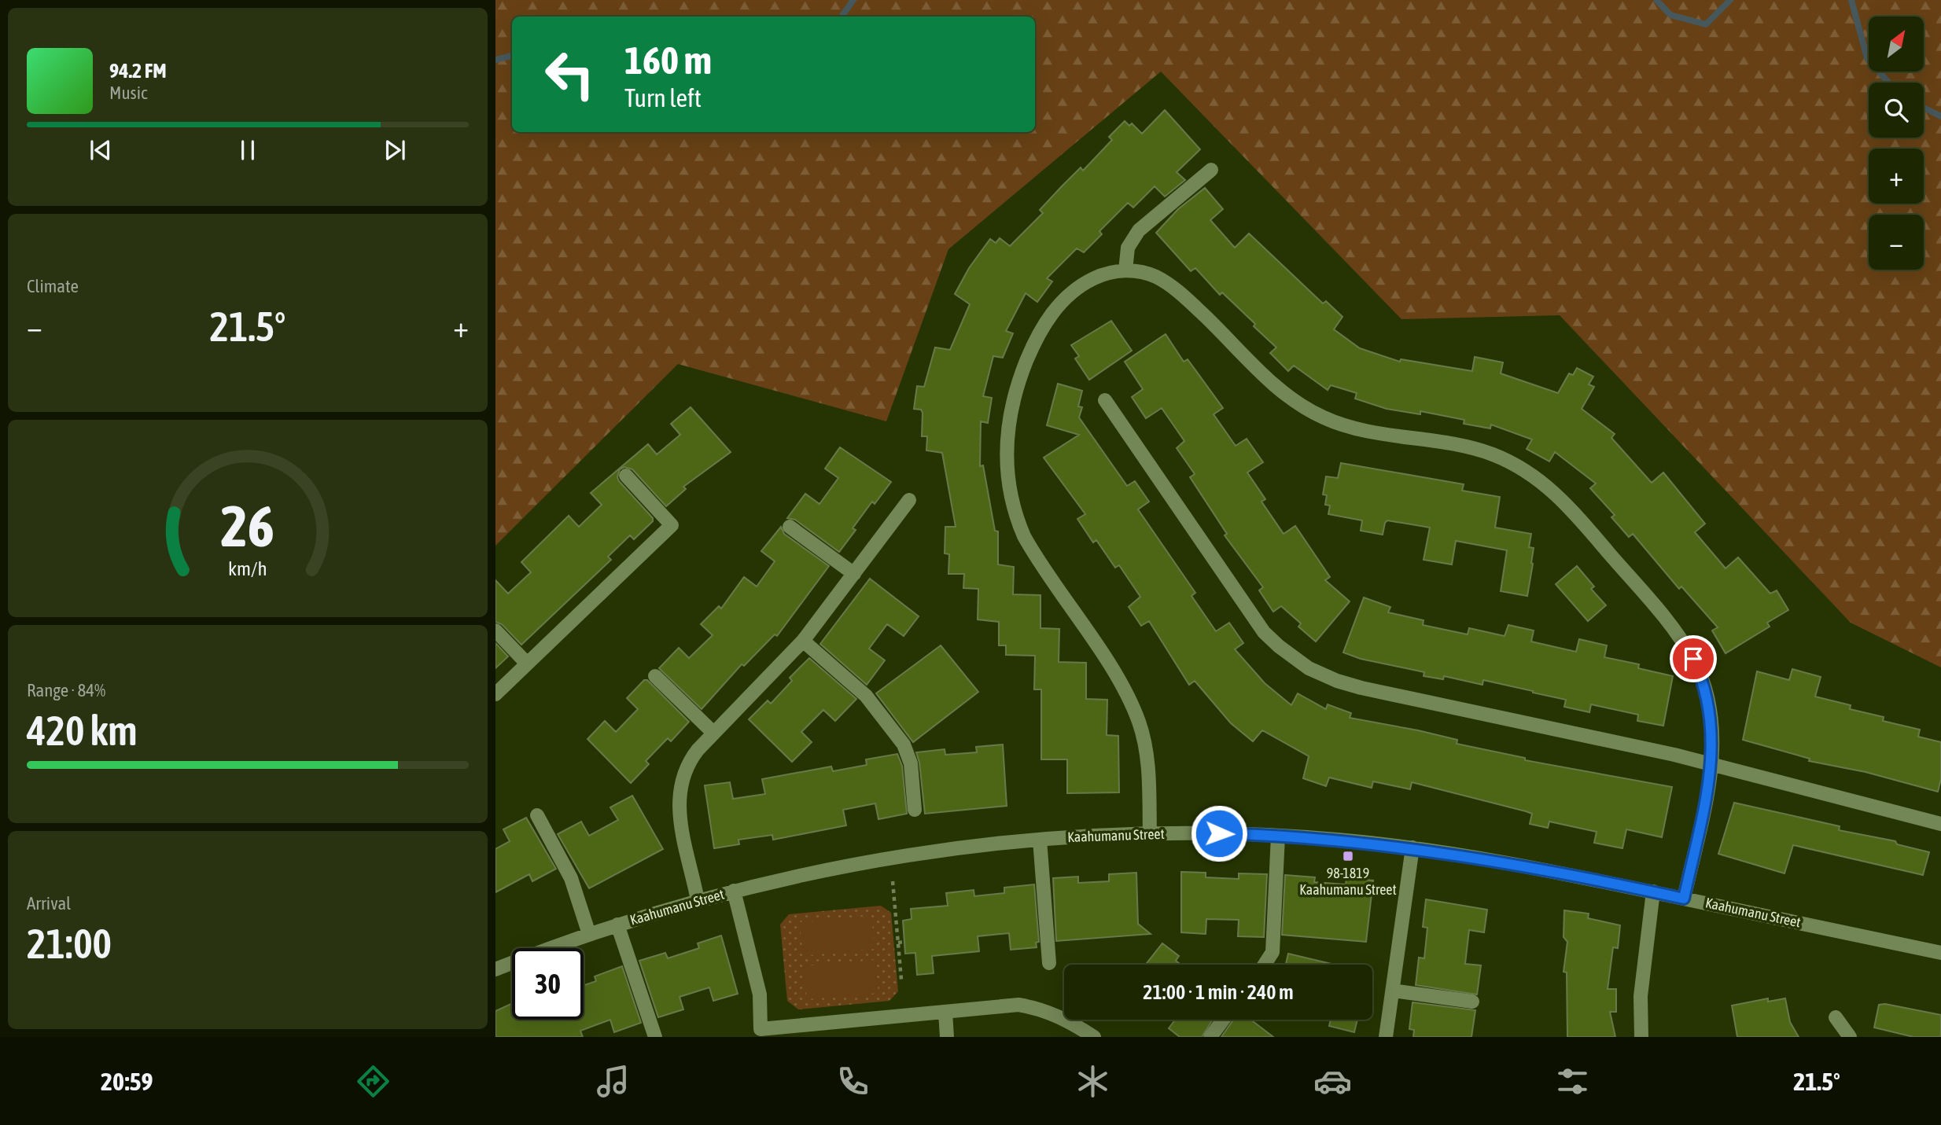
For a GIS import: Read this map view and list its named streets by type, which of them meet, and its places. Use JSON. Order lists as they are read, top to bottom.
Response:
{
  "streets": {
    "street": ["Kaahumanu Street"]
  },
  "places": {
    "transit": ["98-1819 Kaahumanu Street"]
  },
  "north": "top right",
  "page": {
    "map_buttons": ["+", "−"],
    "turn": ["160 m", "Turn left"],
    "song": ["94.2 FM", "Music"],
    "tile": [
      "Climate",
      ["Range · 84%", "420 km"],
      ["Arrival", "21:00"]
    ],
    "heat": ["−", "21.5°", "+"],
    "limit": "30",
    "trip": "21:00 · 1 min · 240 m",
    "tabs": ["20:59", "21.5°"],
    "gauge": ["26", "km/h"]
  }
}
